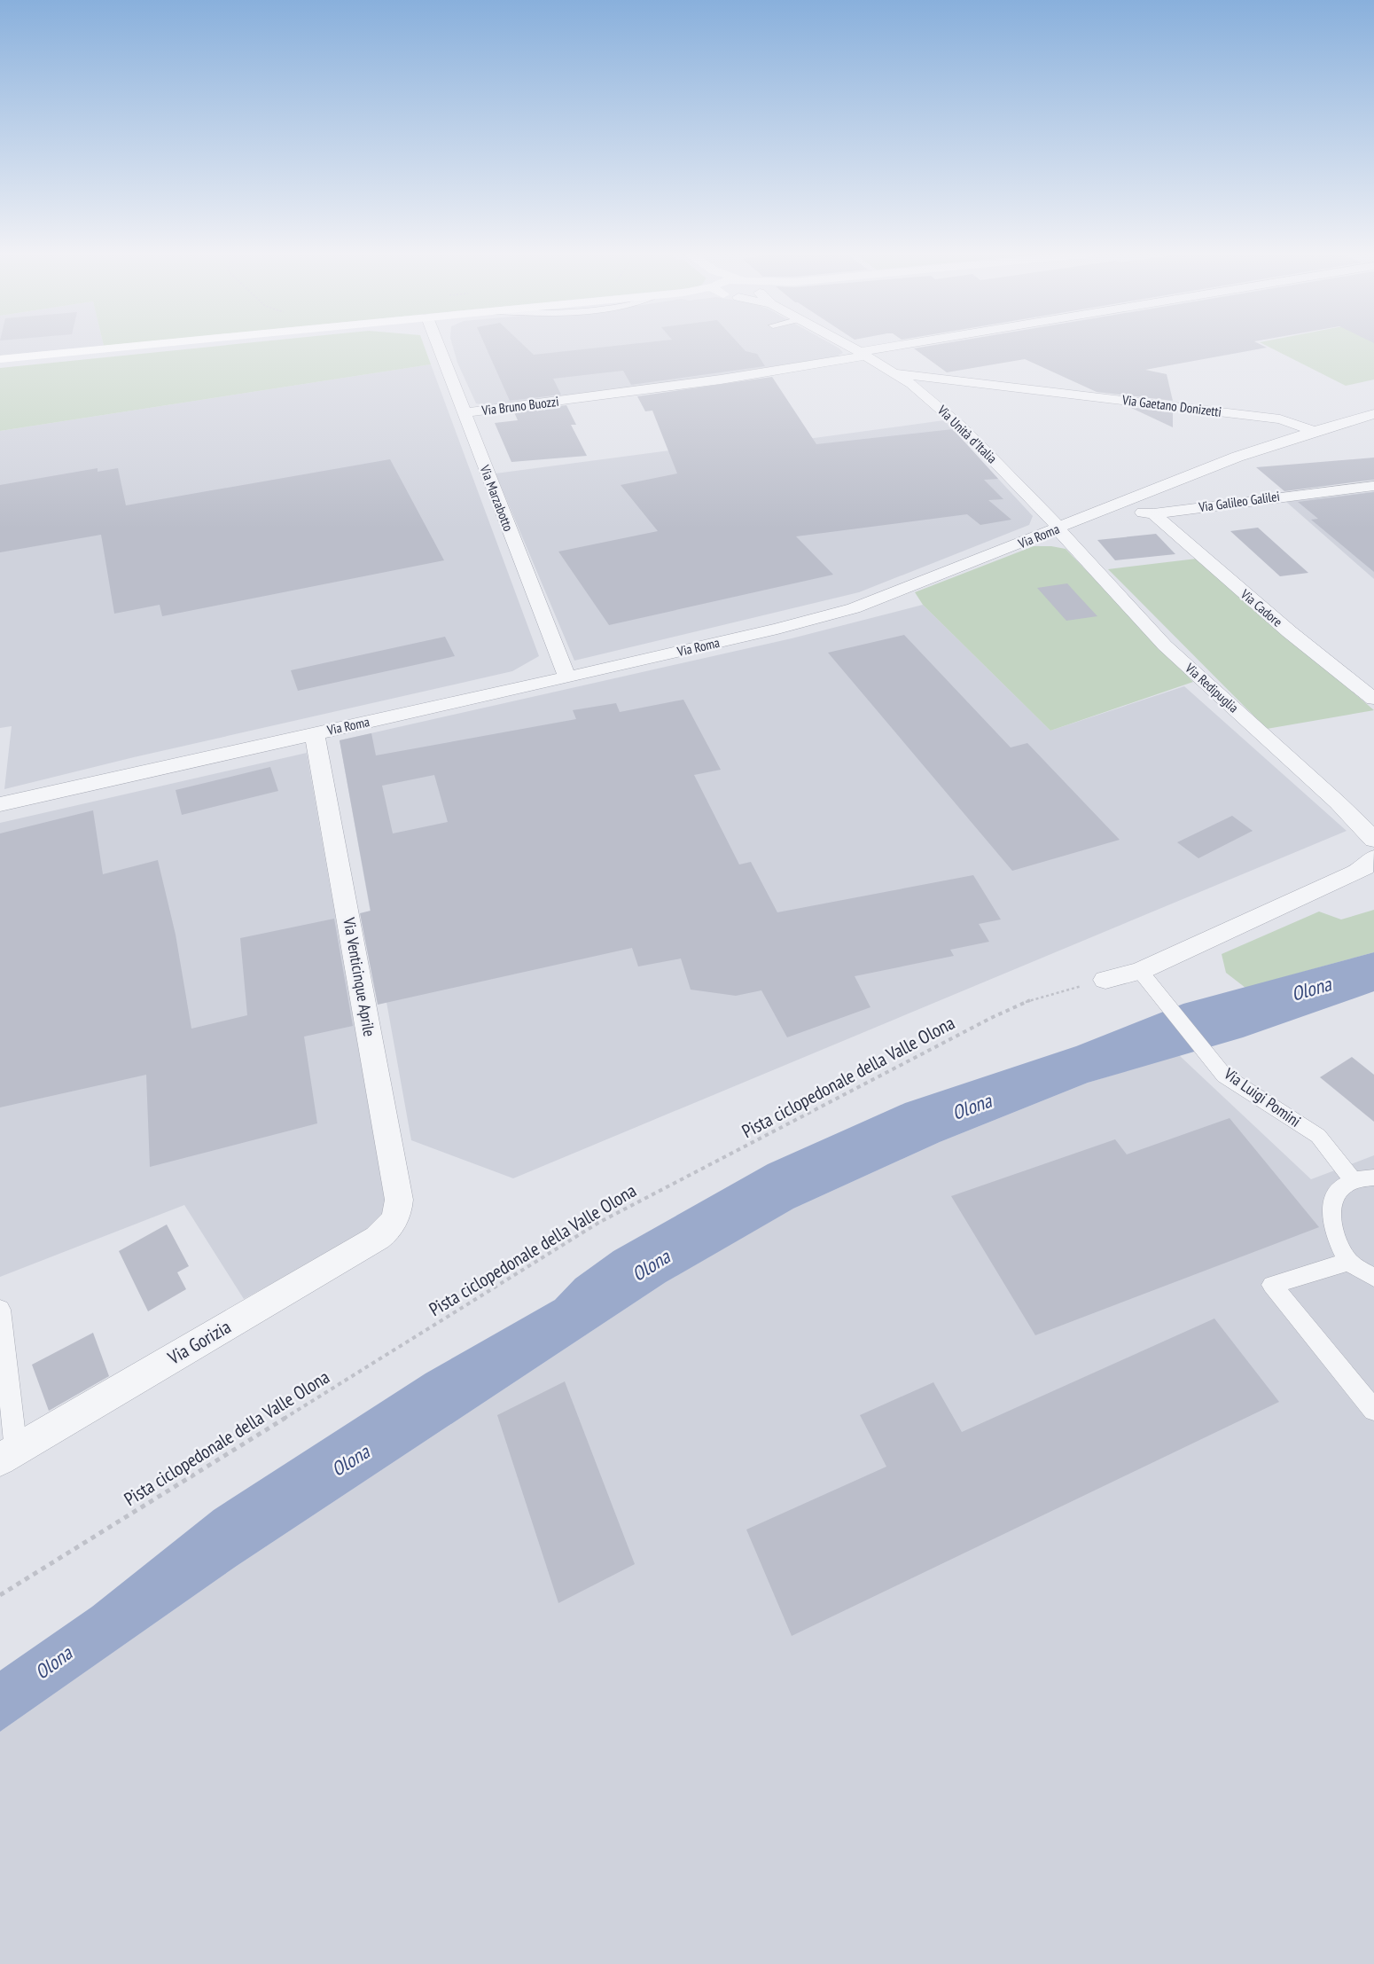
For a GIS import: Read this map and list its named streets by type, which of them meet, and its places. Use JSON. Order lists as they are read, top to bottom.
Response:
{
  "streets": {
    "street": [
      "Via Bruno Buozzi",
      "Via Gaetano Donizetti",
      "Via Unità d'Italia",
      "Via Marzabotto",
      "Via Galileo Galilei",
      "Via Roma",
      "Via Cadore",
      "Via Redipuglia",
      "Via Venticinque Aprile",
      "Via Gorizia"
    ],
    "lane": ["Via Luigi Pomini"],
    "path": ["Pista ciclopedonale della Valle Olona"]
  },
  "crossings": [
    ["Via Bruno Buozzi", "Via Unità d'Italia"],
    ["Via Bruno Buozzi", "Via Marzabotto"],
    ["Via Gaetano Donizetti", "Via Unità d'Italia"],
    ["Via Gaetano Donizetti", "Via Roma"],
    ["Via Unità d'Italia", "Via Roma"],
    ["Via Unità d'Italia", "Via Redipuglia"],
    ["Via Marzabotto", "Via Roma"],
    ["Via Galileo Galilei", "Via Roma"],
    ["Via Galileo Galilei", "Via Cadore"],
    ["Via Roma", "Via Redipuglia"],
    ["Via Roma", "Via Venticinque Aprile"],
    ["Via Venticinque Aprile", "Via Gorizia"]
  ],
  "water": ["Olona"]
}
